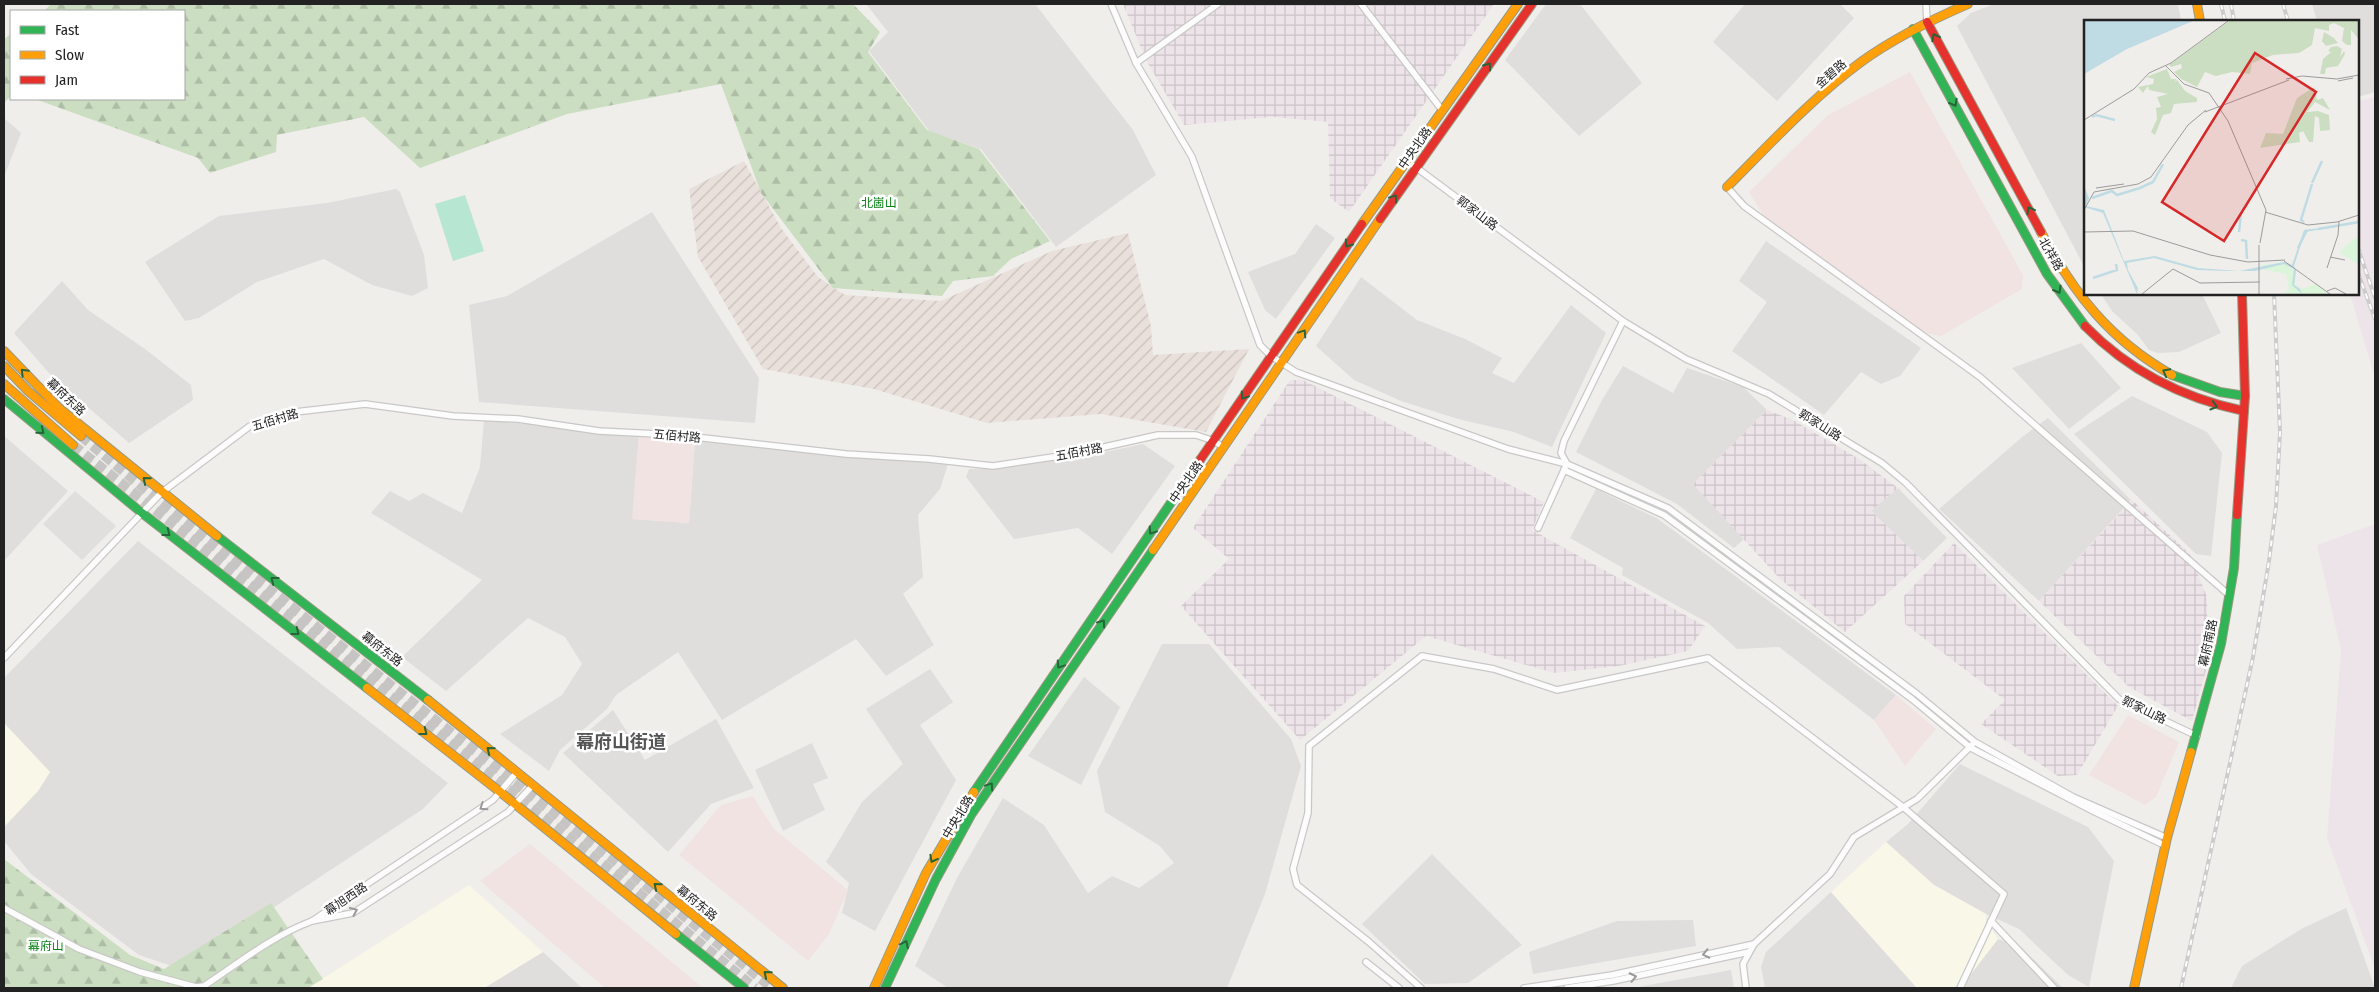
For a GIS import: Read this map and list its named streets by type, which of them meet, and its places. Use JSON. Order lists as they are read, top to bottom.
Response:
{
  "streets": {
    "main road": [
      "金碧路",
      "中央北路",
      "北祥路",
      "幕府东路",
      "幕府南路"
    ],
    "street": ["郭家山路", "五佰村路", "幕旭西路"]
  },
  "crossings": [
    ["金碧路", "北祥路"],
    ["中央北路", "郭家山路"],
    ["中央北路", "五佰村路"],
    ["郭家山路", "幕府南路"],
    ["北祥路", "幕府南路"],
    ["幕府东路", "五佰村路"],
    ["幕府东路", "幕旭西路"]
  ],
  "districts": ["幕府山街道"],
  "parks": ["北崮山", "幕府山"],
  "legend": ["Fast", "Slow", "Jam"]
}
